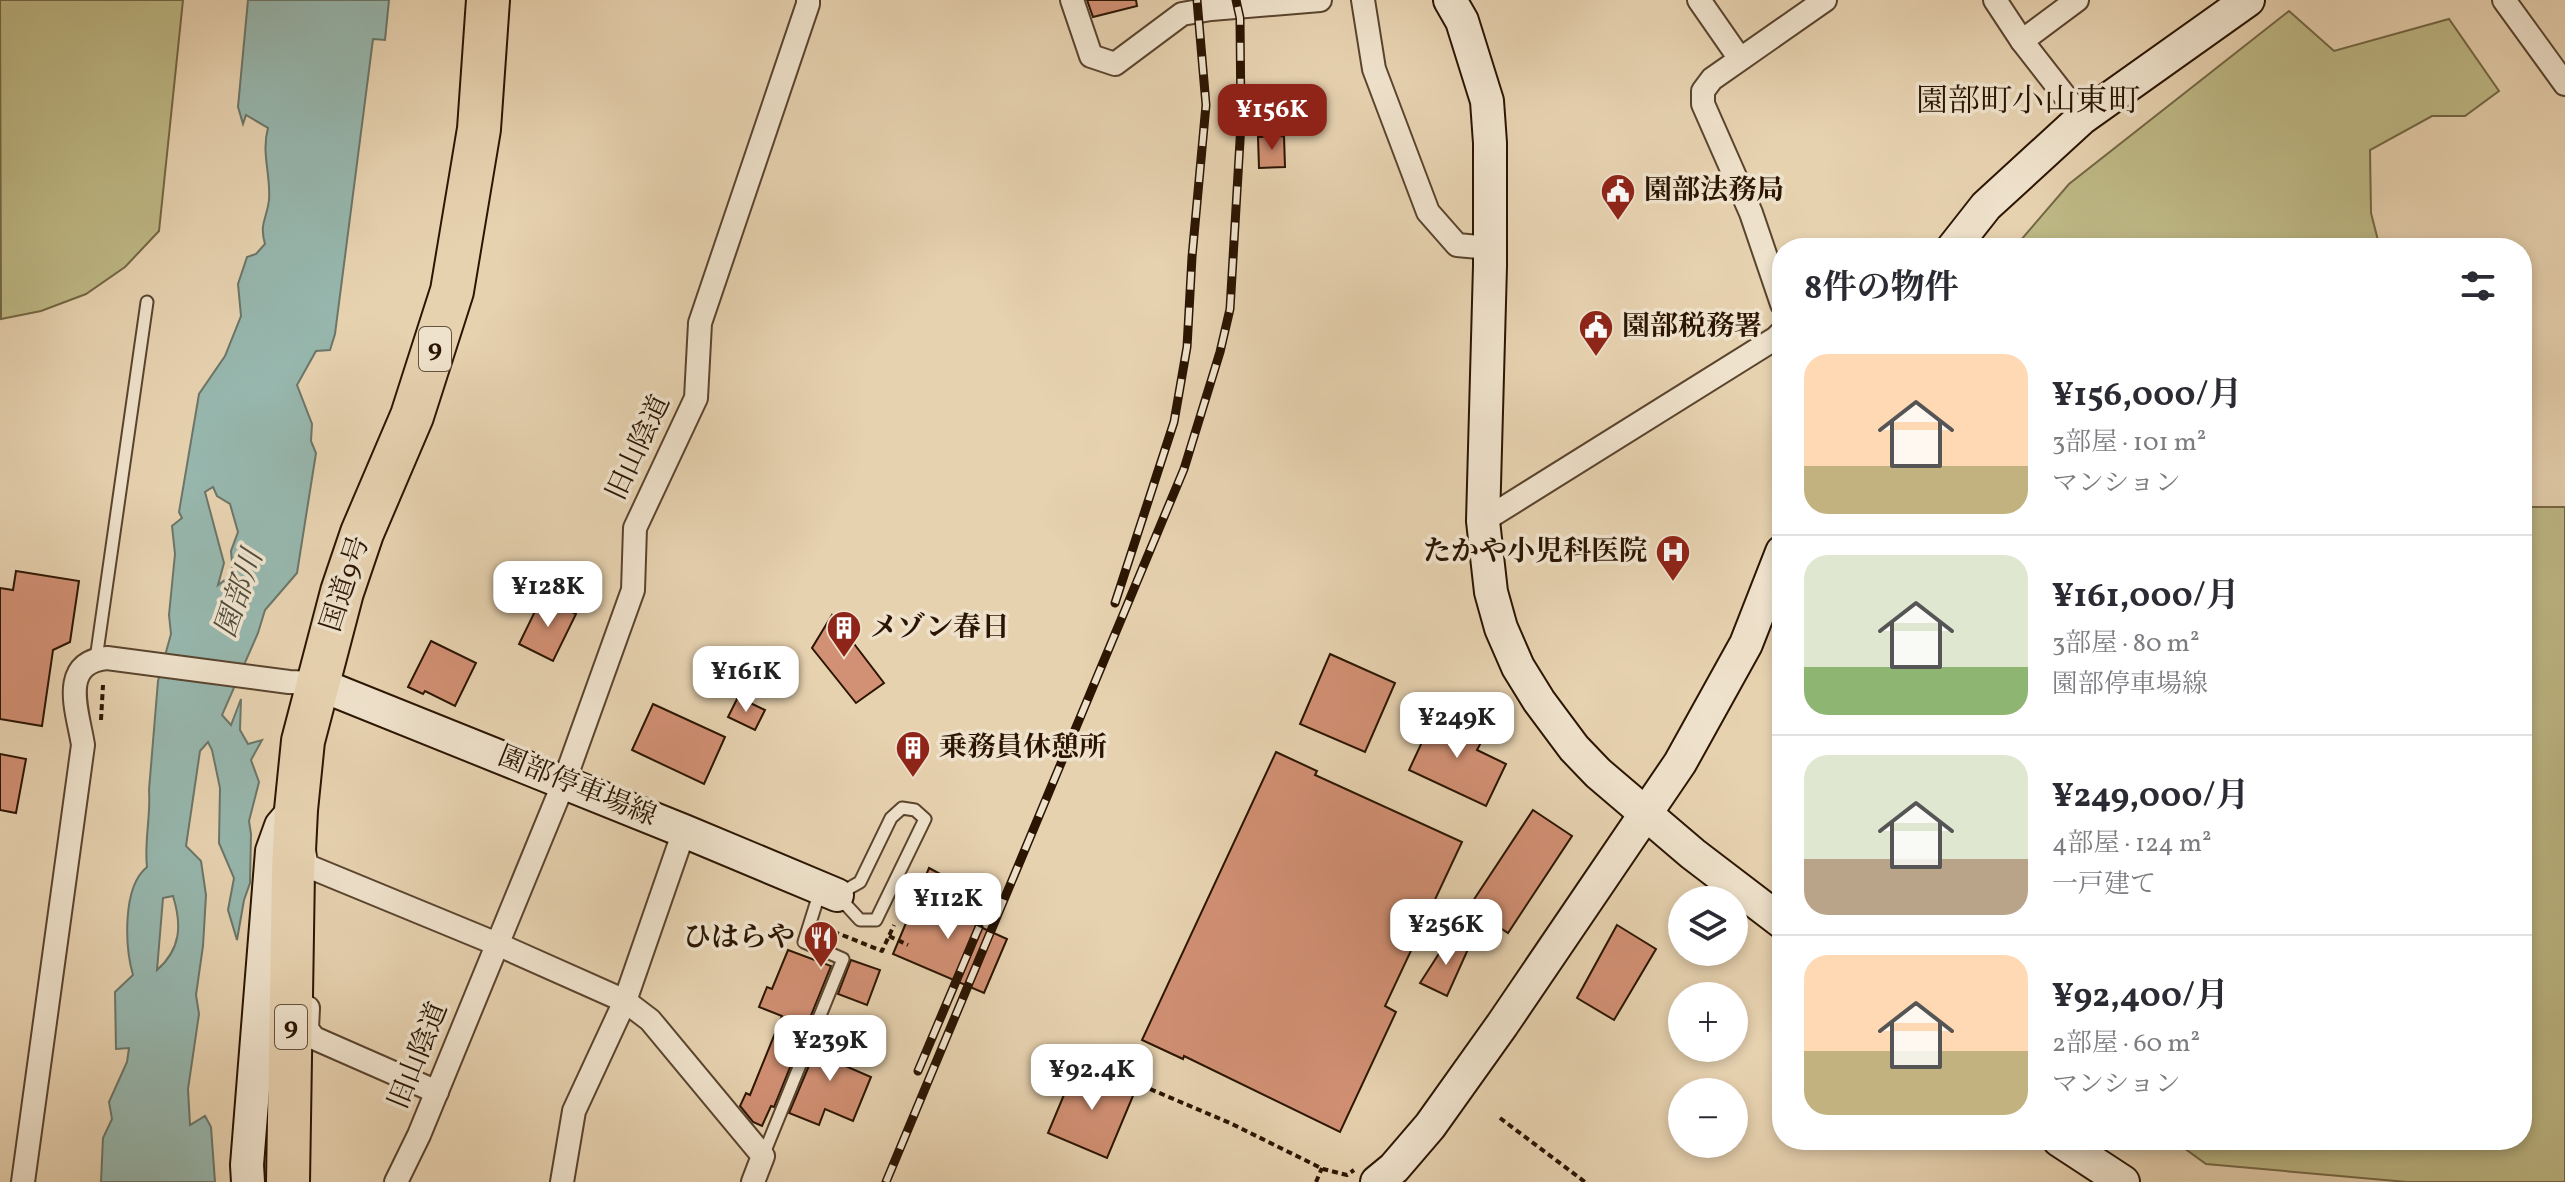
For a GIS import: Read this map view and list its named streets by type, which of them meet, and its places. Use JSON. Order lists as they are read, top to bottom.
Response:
{
  "streets": {
    "highway": ["9", "国道9号"],
    "street": ["旧山陰道", "園部停車場線"]
  },
  "crossings": [
    ["旧山陰道", "園部停車場線"],
    ["国道9号", "園部停車場線"]
  ],
  "districts": ["園部町小山東町"],
  "water": ["園部川"],
  "places": {
    "public building": ["園部法務局", "園部税務署"],
    "hospital": ["たかや小児科医院"],
    "building": ["メゾン春日", "乗務員休憩所"],
    "restaurant": ["ひはらや"]
  },
  "page": {
    "price": [
      "¥156K",
      "¥128K",
      "¥161K",
      "¥249K",
      "¥112K",
      "¥256K",
      "¥239K",
      "¥92.4K"
    ],
    "heading": "8件の物件",
    "list": [
      {
        "name": "¥156,000/月",
        "note": "3部屋 · 101 m² · マンション"
      },
      {
        "name": "¥161,000/月",
        "note": "3部屋 · 80 m² · 園部停車場線"
      },
      {
        "name": "¥249,000/月",
        "note": "4部屋 · 124 m² · 一戸建て"
      },
      {
        "name": "¥92,400/月",
        "note": "2部屋 · 60 m² · マンション"
      }
    ],
    "map_buttons": ["+", "−"]
  }
}
